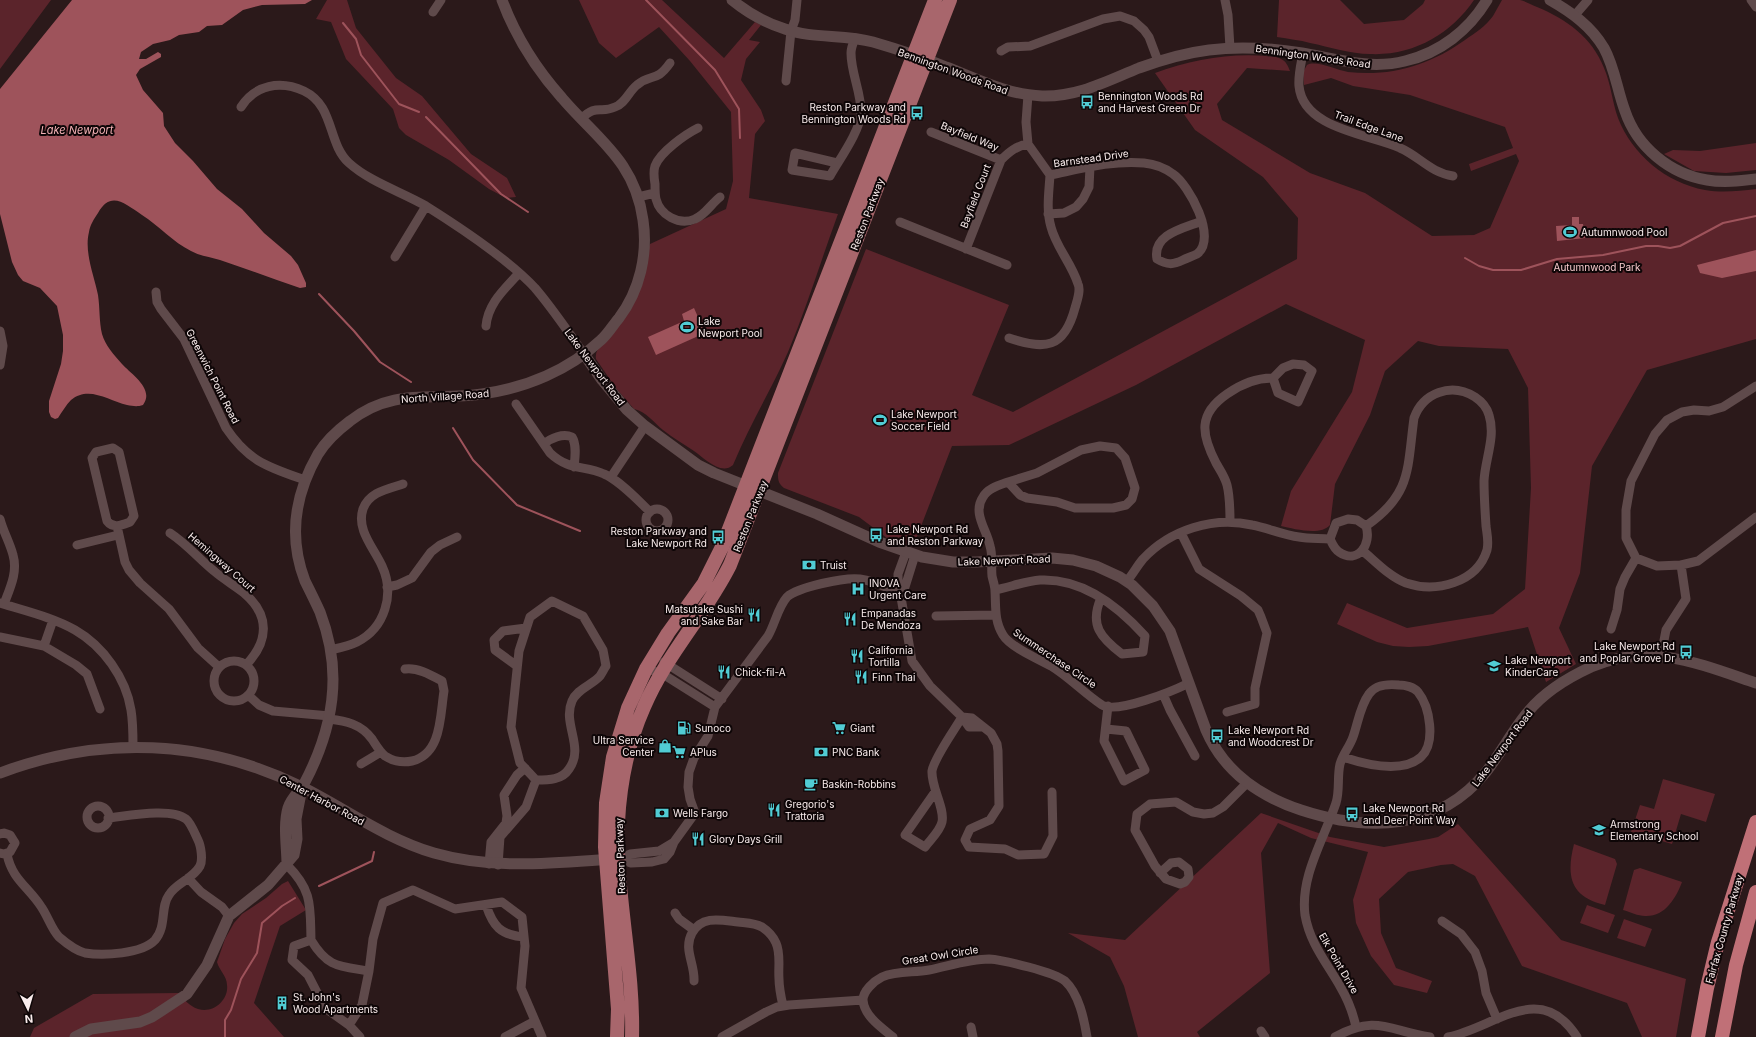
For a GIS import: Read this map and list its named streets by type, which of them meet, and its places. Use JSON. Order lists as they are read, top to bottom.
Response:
{
  "streets": {
    "highway": ["Fairfax County Parkway"],
    "main road": ["Reston Parkway"],
    "street": [
      "Bennington Woods Road",
      "Trail Edge Lane",
      "Bayfield Way",
      "Barnstead Drive",
      "Bayfield Court",
      "Lake Newport Road",
      "Greenwich Point Road",
      "North Village Road",
      "Hemingway Court",
      "Summerchase Circle",
      "Center Harbor Road",
      "Great Owl Circle",
      "Elk Point Drive"
    ]
  },
  "crossings": [
    ["Bennington Woods Road", "Trail Edge Lane"],
    ["Bennington Woods Road", "Reston Parkway"],
    ["Bayfield Way", "Bayfield Court"],
    ["Reston Parkway", "Lake Newport Road"],
    ["Reston Parkway", "Center Harbor Road"],
    ["Lake Newport Road", "North Village Road"],
    ["Lake Newport Road", "Summerchase Circle"],
    ["Lake Newport Road", "Elk Point Drive"],
    ["Greenwich Point Road", "North Village Road"],
    ["North Village Road", "Center Harbor Road"]
  ],
  "water": ["Lake Newport"],
  "parks": ["Autumnwood Park"],
  "places": {
    "bus stop": [
      "Bennington Woods Rd and Harvest Green Dr",
      "Reston Parkway and Bennington Woods Rd",
      "Lake Newport Rd and Reston Parkway",
      "Reston Parkway and Lake Newport Rd",
      "Lake Newport Rd and Poplar Grove Dr",
      "Lake Newport Rd and Woodcrest Dr",
      "Lake Newport Rd and Deer Point Way"
    ],
    "sports": ["Autumnwood Pool", "Lake Newport Pool", "Lake Newport Soccer Field"],
    "bank": ["Truist", "PNC Bank", "Wells Fargo"],
    "hospital": ["INOVA Urgent Care"],
    "restaurant": [
      "Matsutake Sushi and Sake Bar",
      "Empanadas De Mendoza",
      "California Tortilla",
      "Chick-fil-A",
      "Finn Thai",
      "Gregorio's Trattoria",
      "Glory Days Grill"
    ],
    "school or university": ["Lake Newport KinderCare", "Armstrong Elementary School"],
    "fuel station": ["Sunoco"],
    "supermarket": ["Giant", "APlus"],
    "shop": ["Ultra Service Center"],
    "cafe": ["Baskin-Robbins"],
    "building": ["St. John's Wood Apartments"]
  },
  "north": "bottom"
}
